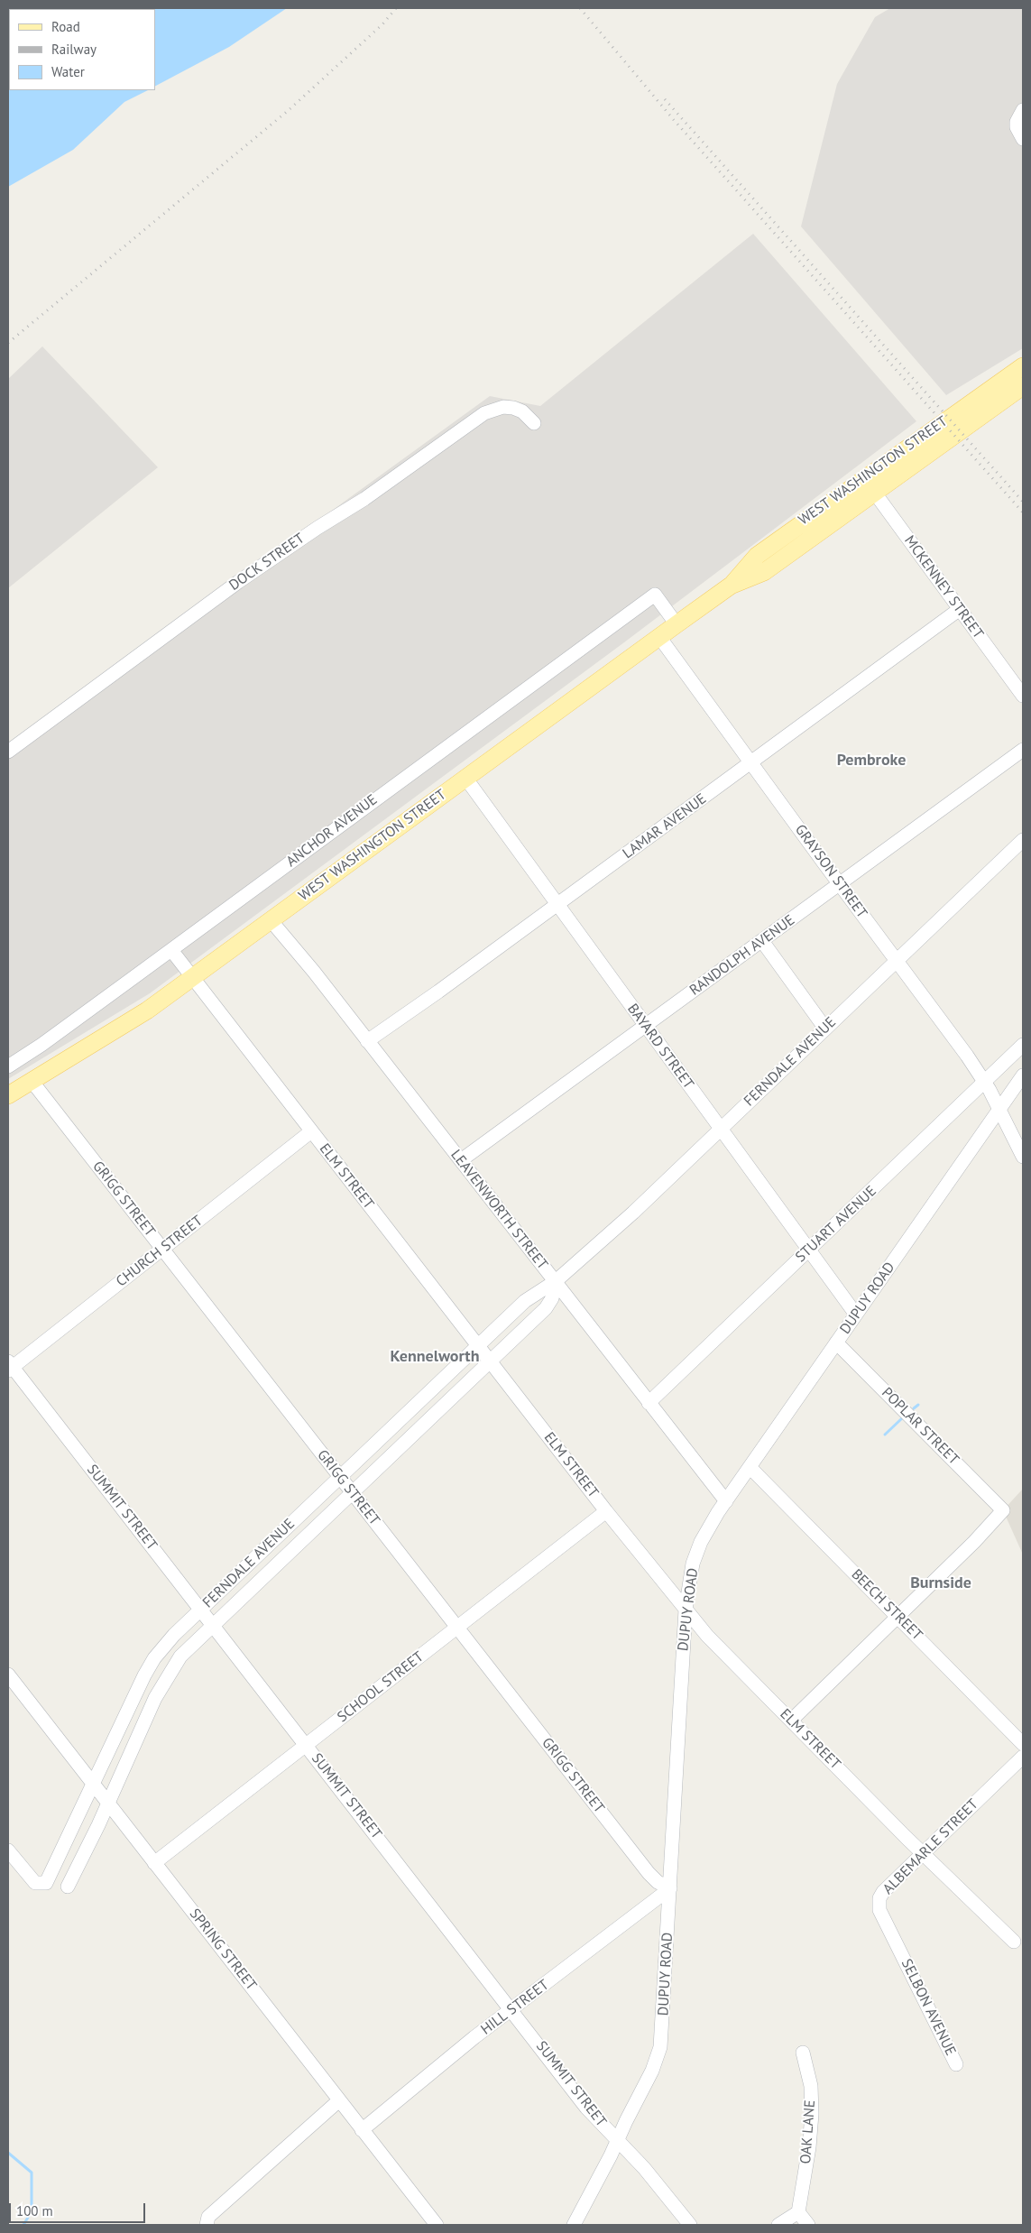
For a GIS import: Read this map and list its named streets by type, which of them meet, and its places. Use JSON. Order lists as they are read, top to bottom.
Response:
{
  "streets": {
    "main road": ["WEST WASHINGTON STREET"],
    "street": [
      "DOCK STREET",
      "MCKENNEY STREET",
      "LAMAR AVENUE",
      "ANCHOR AVENUE",
      "GRAYSON STREET",
      "RANDOLPH AVENUE",
      "BAYARD STREET",
      "FERNDALE AVENUE",
      "ELM STREET",
      "GRIGG STREET",
      "LEAVENWORTH STREET",
      "STUART AVENUE",
      "CHURCH STREET",
      "DUPUY ROAD",
      "POPLAR STREET",
      "SUMMIT STREET",
      "BEECH STREET",
      "SCHOOL STREET",
      "ALBEMARLE STREET",
      "SPRING STREET",
      "HILL STREET",
      "SELBON AVENUE",
      "OAK LANE"
    ]
  },
  "crossings": [
    ["WEST WASHINGTON STREET", "MCKENNEY STREET"],
    ["WEST WASHINGTON STREET", "ANCHOR AVENUE"],
    ["WEST WASHINGTON STREET", "GRAYSON STREET"],
    ["WEST WASHINGTON STREET", "BAYARD STREET"],
    ["WEST WASHINGTON STREET", "ELM STREET"],
    ["WEST WASHINGTON STREET", "GRIGG STREET"],
    ["WEST WASHINGTON STREET", "LEAVENWORTH STREET"],
    ["MCKENNEY STREET", "LAMAR AVENUE"],
    ["LAMAR AVENUE", "GRAYSON STREET"],
    ["LAMAR AVENUE", "BAYARD STREET"],
    ["LAMAR AVENUE", "LEAVENWORTH STREET"],
    ["ANCHOR AVENUE", "ELM STREET"],
    ["GRAYSON STREET", "RANDOLPH AVENUE"],
    ["GRAYSON STREET", "FERNDALE AVENUE"],
    ["GRAYSON STREET", "STUART AVENUE"],
    ["GRAYSON STREET", "DUPUY ROAD"],
    ["RANDOLPH AVENUE", "BAYARD STREET"],
    ["RANDOLPH AVENUE", "LEAVENWORTH STREET"],
    ["BAYARD STREET", "FERNDALE AVENUE"],
    ["BAYARD STREET", "STUART AVENUE"],
    ["BAYARD STREET", "DUPUY ROAD"],
    ["FERNDALE AVENUE", "ELM STREET"],
    ["FERNDALE AVENUE", "GRIGG STREET"],
    ["FERNDALE AVENUE", "LEAVENWORTH STREET"],
    ["FERNDALE AVENUE", "SUMMIT STREET"],
    ["FERNDALE AVENUE", "SPRING STREET"],
    ["ELM STREET", "CHURCH STREET"],
    ["ELM STREET", "DUPUY ROAD"],
    ["ELM STREET", "SCHOOL STREET"],
    ["ELM STREET", "ALBEMARLE STREET"],
    ["GRIGG STREET", "CHURCH STREET"],
    ["GRIGG STREET", "DUPUY ROAD"],
    ["GRIGG STREET", "SCHOOL STREET"],
    ["GRIGG STREET", "HILL STREET"],
    ["LEAVENWORTH STREET", "STUART AVENUE"],
    ["LEAVENWORTH STREET", "DUPUY ROAD"],
    ["CHURCH STREET", "SUMMIT STREET"],
    ["DUPUY ROAD", "POPLAR STREET"],
    ["DUPUY ROAD", "SUMMIT STREET"],
    ["DUPUY ROAD", "BEECH STREET"],
    ["DUPUY ROAD", "HILL STREET"],
    ["POPLAR STREET", "BEECH STREET"],
    ["SUMMIT STREET", "SCHOOL STREET"],
    ["SUMMIT STREET", "HILL STREET"],
    ["SCHOOL STREET", "SPRING STREET"],
    ["ALBEMARLE STREET", "SELBON AVENUE"],
    ["SPRING STREET", "HILL STREET"]
  ],
  "districts": ["Pembroke", "Kennelworth", "Burnside"],
  "legend": ["Road", "Railway", "Water"],
  "scale_bar": "100 m"
}
